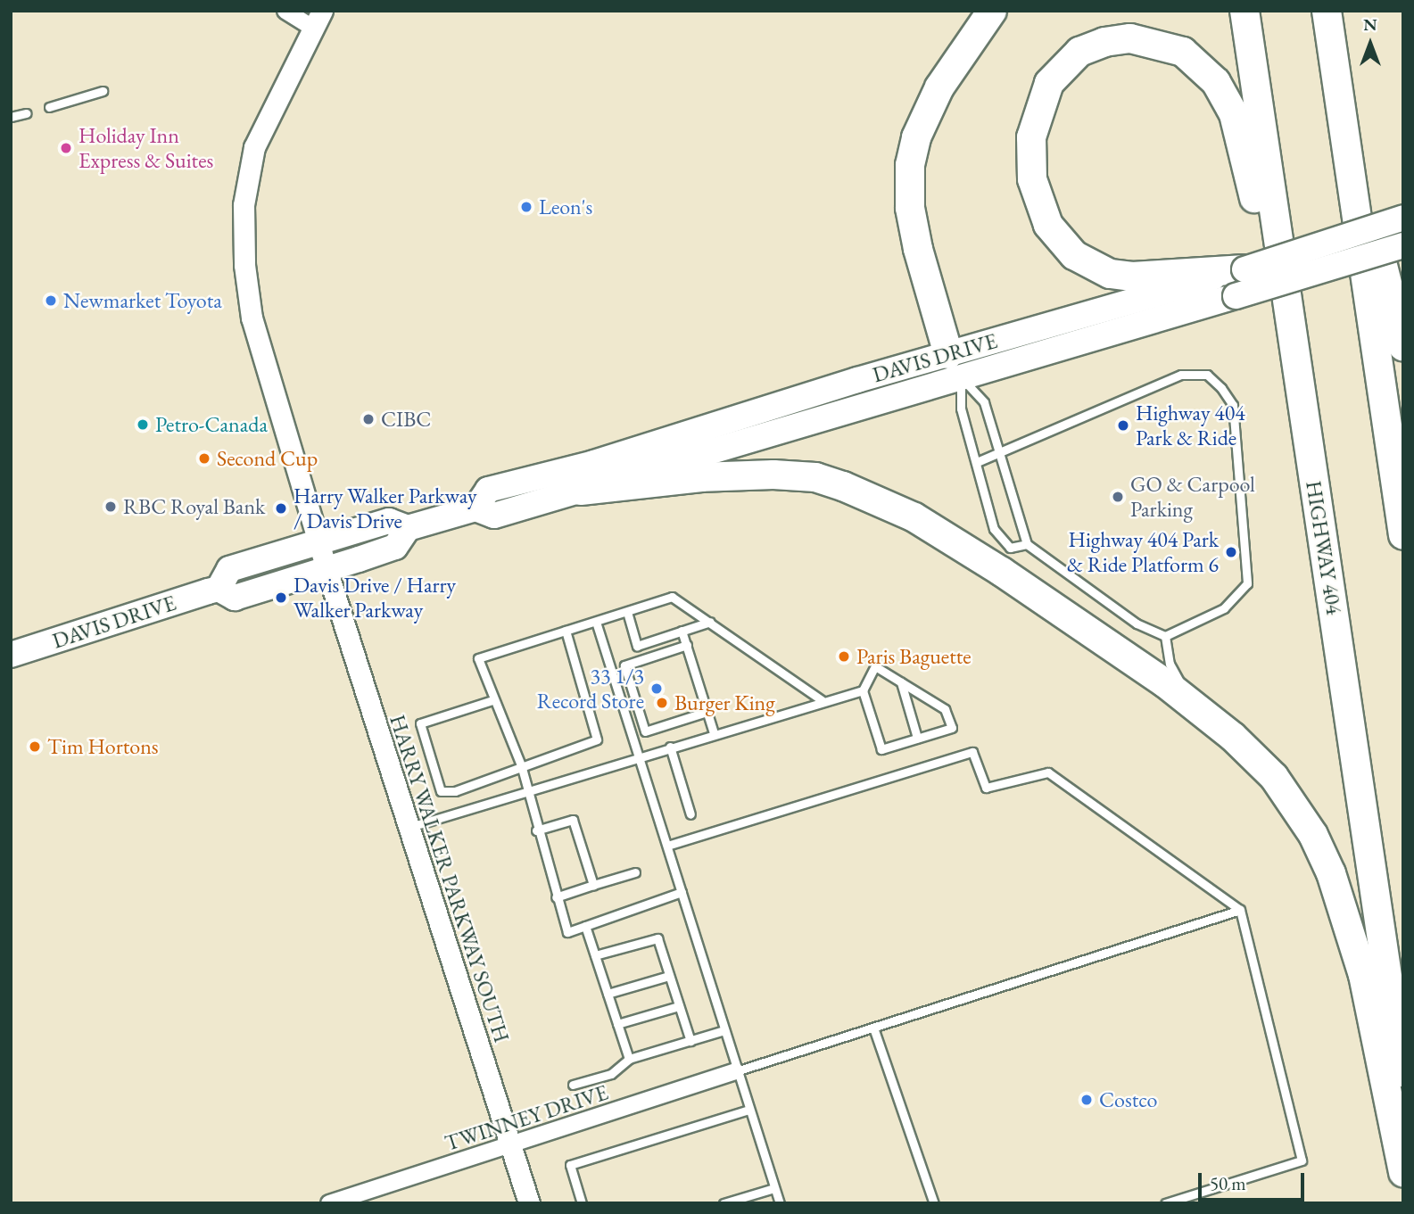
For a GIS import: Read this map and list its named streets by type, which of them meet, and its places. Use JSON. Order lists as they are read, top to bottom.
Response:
{
  "streets": {
    "highway": ["HIGHWAY 404"],
    "main road": ["DAVIS DRIVE"],
    "street": ["HARRY WALKER PARKWAY SOUTH", "TWINNEY DRIVE"]
  },
  "crossings": [
    ["DAVIS DRIVE", "HARRY WALKER PARKWAY SOUTH"],
    ["HARRY WALKER PARKWAY SOUTH", "TWINNEY DRIVE"]
  ],
  "places": [
    "Holiday Inn Express & Suites",
    "Leon's",
    "Newmarket Toyota",
    "CIBC",
    "Petro-Canada",
    "Highway 404 Park & Ride",
    "Second Cup",
    "GO & Carpool Parking",
    "RBC Royal Bank",
    "Harry Walker Parkway / Davis Drive",
    "Highway 404 Park & Ride Platform 6",
    "Davis Drive / Harry Walker Parkway",
    "Paris Baguette",
    "33 1/3 Record Store",
    "Burger King",
    "Tim Hortons",
    "Costco"
  ],
  "scale_bar": "50 m",
  "north": "top"
}
